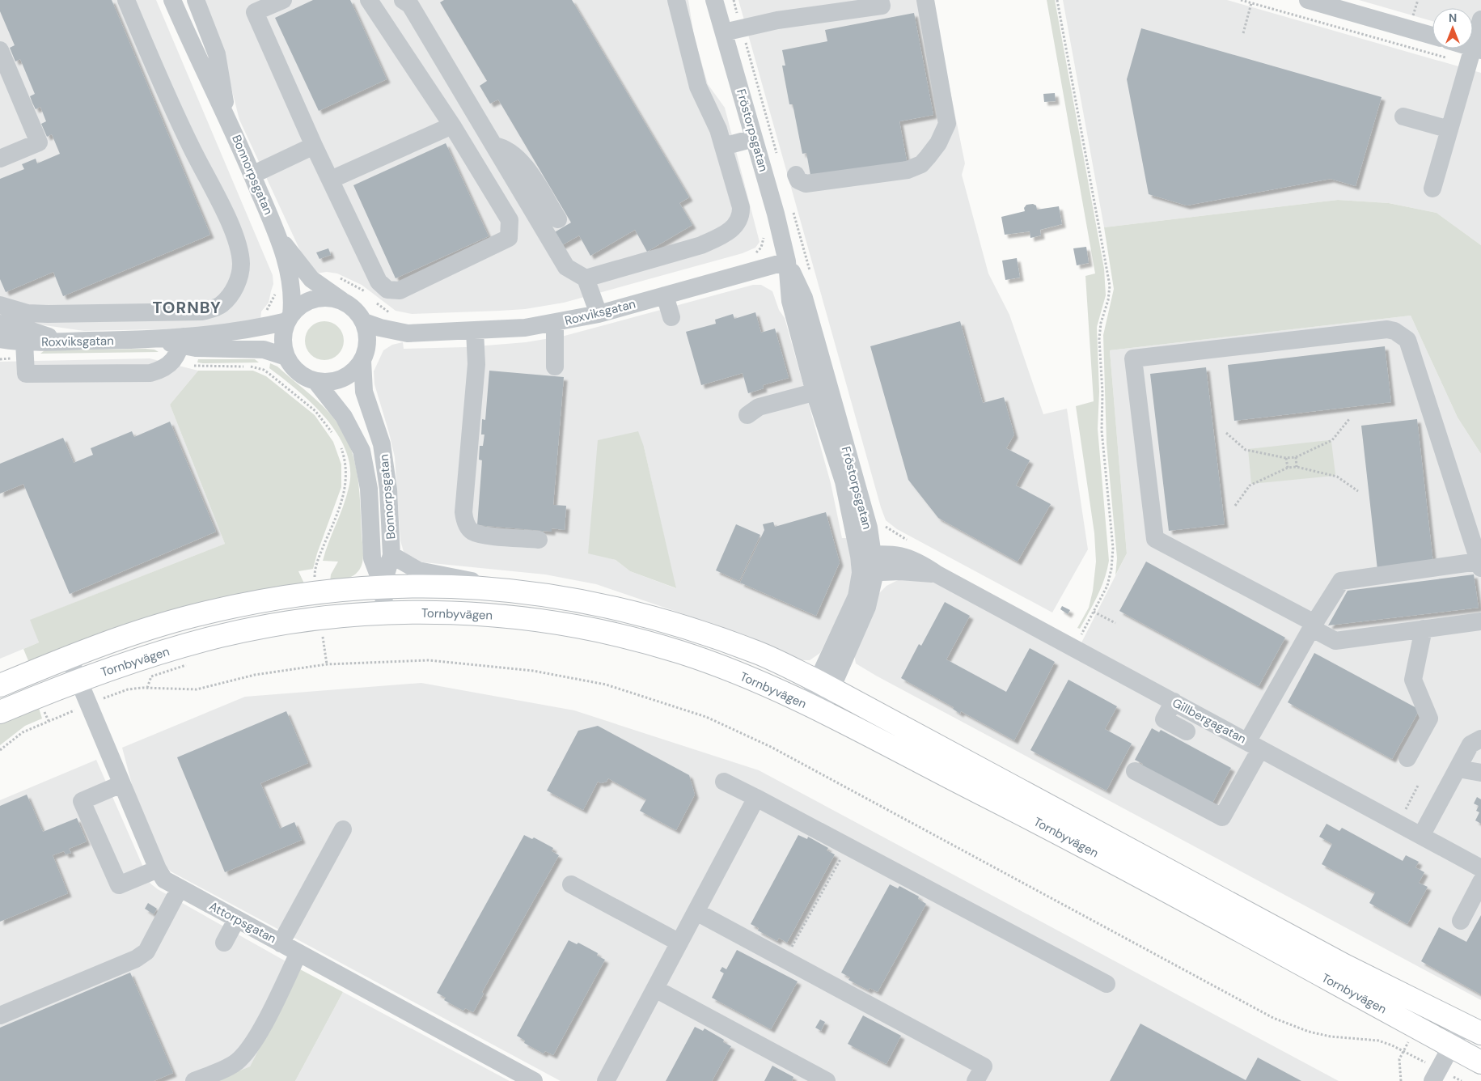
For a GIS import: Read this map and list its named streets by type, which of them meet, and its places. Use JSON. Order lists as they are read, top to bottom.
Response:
{
  "streets": {
    "main road": ["Tornbyvägen"],
    "street": [
      "Fröstorpsgatan",
      "Bonnorpsgatan",
      "Roxviksgatan",
      "Gillbergagatan",
      "Attorpsgatan"
    ]
  },
  "crossings": [
    ["Fröstorpsgatan", "Roxviksgatan"],
    ["Fröstorpsgatan", "Tornbyvägen"],
    ["Fröstorpsgatan", "Gillbergagatan"],
    ["Bonnorpsgatan", "Roxviksgatan"],
    ["Bonnorpsgatan", "Tornbyvägen"],
    ["Tornbyvägen", "Attorpsgatan"]
  ],
  "districts": ["TORNBY"],
  "north": "top"
}
